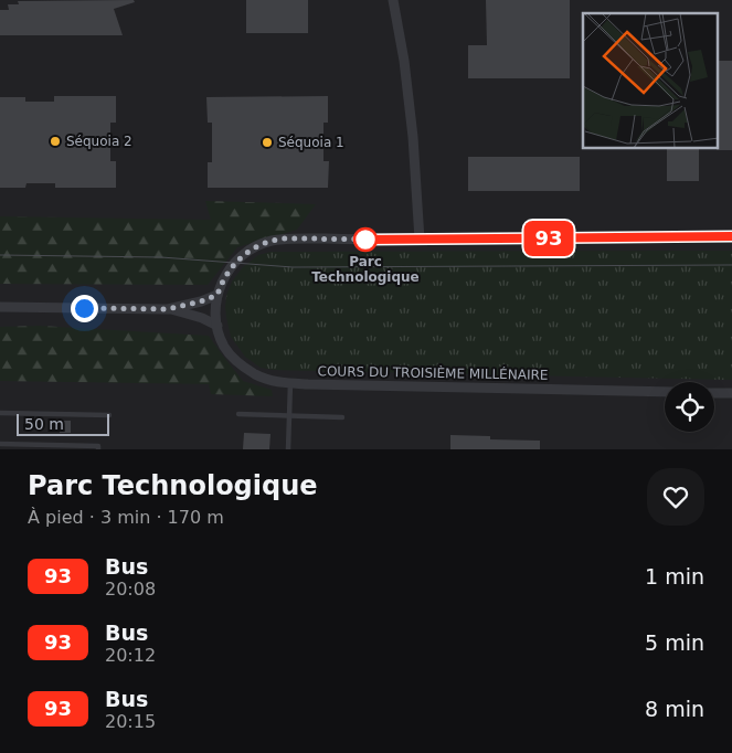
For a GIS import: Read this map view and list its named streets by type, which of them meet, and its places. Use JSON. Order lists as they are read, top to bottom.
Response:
{
  "streets": {
    "street": ["COURS DU TROISIÈME MILLÉNAIRE"]
  },
  "places": ["Séquoia 2", "Séquoia 1", "Parc Technologique"],
  "lines": ["bus line 93"],
  "scale_bar": "50 m",
  "page": {
    "on_map": "93",
    "scale": "50 m",
    "heading": ["Parc Technologique", "À pied · 3 min · 170 m"],
    "list": [
      {
        "mark": "93",
        "name": "Bus",
        "note": "20:08",
        "value": "1 min"
      },
      {
        "mark": "93",
        "name": "Bus",
        "note": "20:12",
        "value": "5 min"
      },
      {
        "mark": "93",
        "name": "Bus",
        "note": "20:15",
        "value": "8 min"
      }
    ]
  }
}
